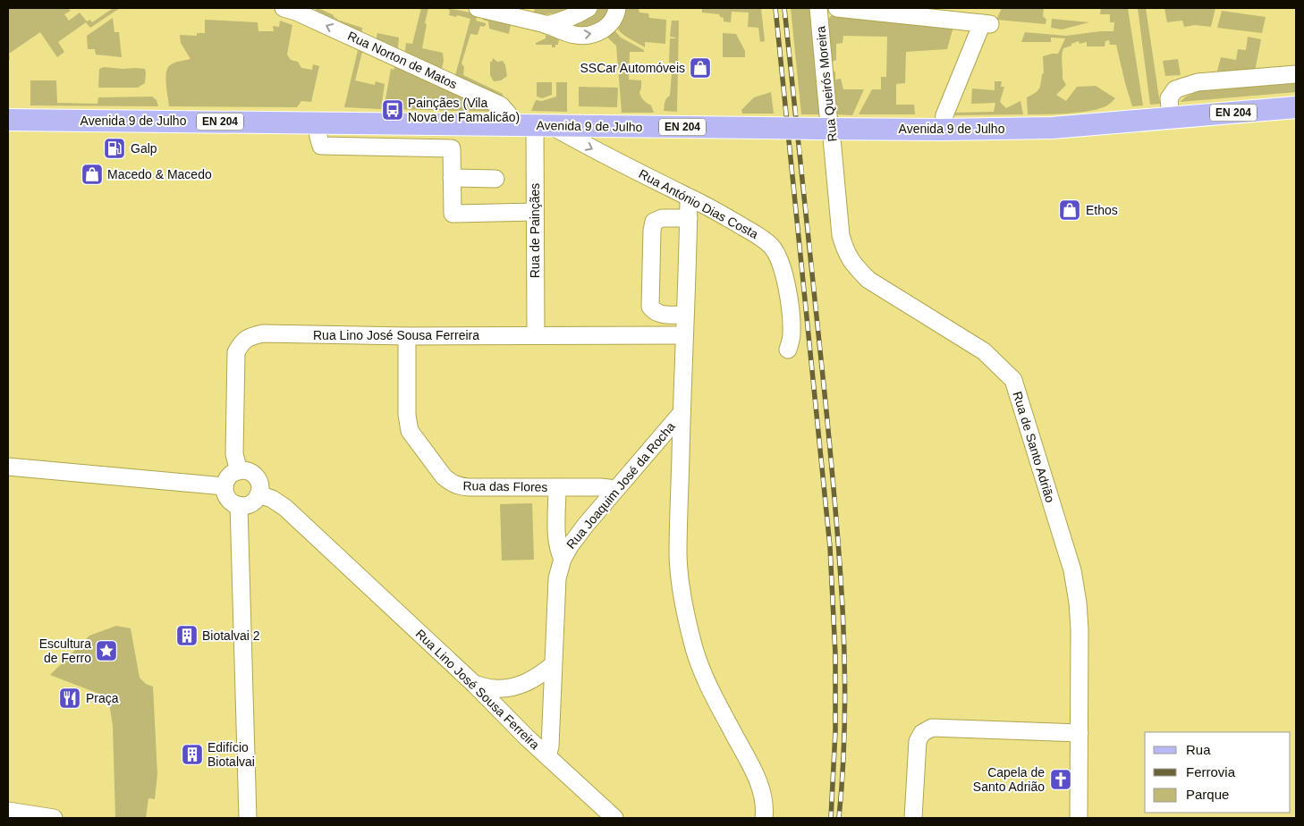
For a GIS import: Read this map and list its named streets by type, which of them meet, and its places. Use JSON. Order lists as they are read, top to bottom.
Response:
{
  "streets": {
    "main road": ["EN 204", "Avenida 9 de Julho"],
    "street": [
      "Rua Norton de Matos",
      "Rua Queirós Moreira",
      "Rua António Dias Costa",
      "Rua de Painçães",
      "Rua Lino José Sousa Ferreira",
      "Rua de Santo Adrião",
      "Rua Joaquim José da Rocha",
      "Rua das Flores"
    ]
  },
  "crossings": [
    ["Rua Norton de Matos", "Avenida 9 de Julho"],
    ["Rua Queirós Moreira", "Avenida 9 de Julho"],
    ["Rua Queirós Moreira", "Rua de Santo Adrião"],
    ["Avenida 9 de Julho", "Rua António Dias Costa"],
    ["Avenida 9 de Julho", "Rua de Painçães"],
    ["Rua António Dias Costa", "Rua de Painçães"],
    ["Rua de Painçães", "Rua Lino José Sousa Ferreira"],
    ["Rua Lino José Sousa Ferreira", "Rua Joaquim José da Rocha"],
    ["Rua Lino José Sousa Ferreira", "Rua das Flores"],
    ["Rua Joaquim José da Rocha", "Rua das Flores"]
  ],
  "one_way": ["Rua Norton de Matos", "Rua António Dias Costa"],
  "places": {
    "shop": ["SSCar Automóveis", "Macedo & Macedo", "Ethos"],
    "bus stop": ["Painçães (Vila Nova de Famalicão)"],
    "fuel station": ["Galp"],
    "building": ["Biotalvai 2", "Edifício Biotalvai"],
    "place": ["Escultura de Ferro"],
    "restaurant": ["Praça"],
    "church": ["Capela de Santo Adrião"]
  },
  "legend": ["Rua", "Ferrovia", "Parque"]
}
